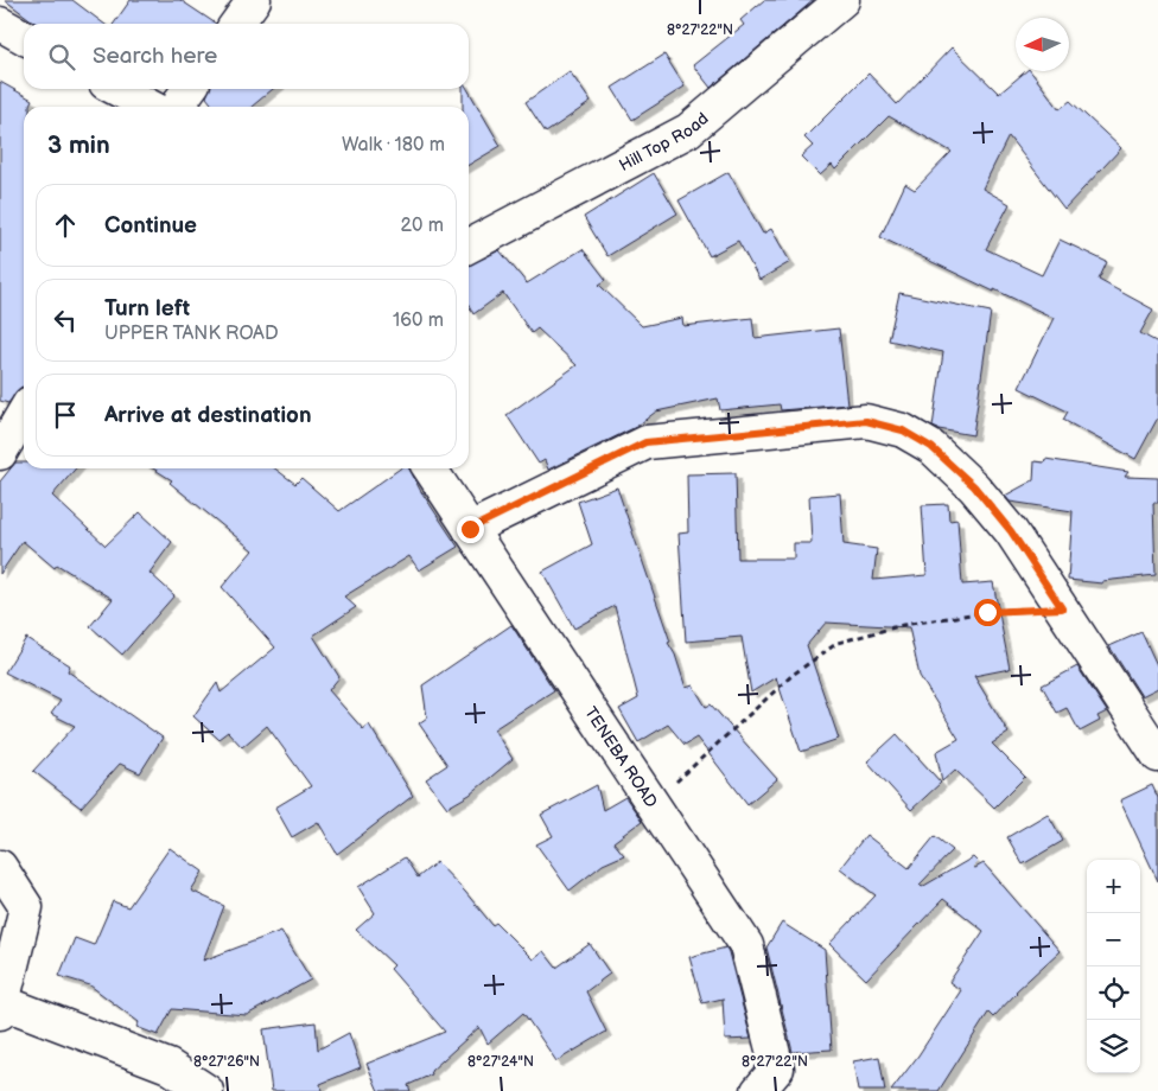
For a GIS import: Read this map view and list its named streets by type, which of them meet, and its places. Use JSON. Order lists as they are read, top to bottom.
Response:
{
  "streets": {
    "street": ["Hill Top Road", "TENEBA ROAD"]
  },
  "north": "left",
  "page": {
    "search": "Search here",
    "heading": ["3 min", "Walk · 180 m"],
    "list": [
      ["Continue", "20 m"],
      ["Turn left", "UPPER TANK ROAD", "160 m"],
      "Arrive at destination"
    ],
    "map_buttons": ["+", "−"]
  },
  "coordinates": ["8°27'22\"N", "8°27'26\"N", "8°27'24\"N"]
}
